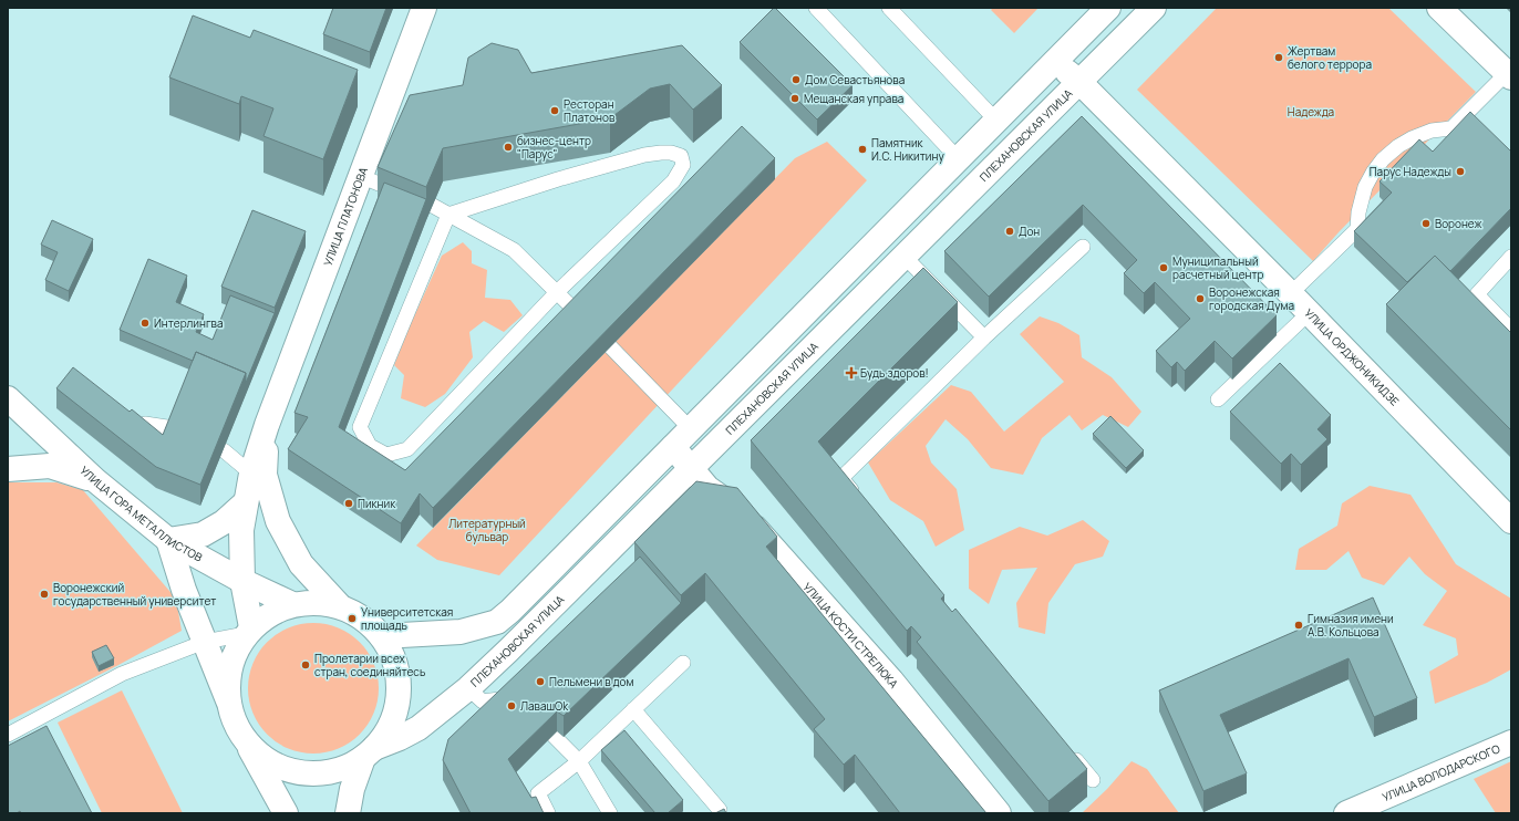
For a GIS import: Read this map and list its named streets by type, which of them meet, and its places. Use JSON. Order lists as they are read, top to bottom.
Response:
{
  "streets": {
    "street": [
      "ПЛЕХАНОВСКАЯ УЛИЦА",
      "УЛИЦА ПЛАТОНОВА",
      "УЛИЦА ОРДЖОНИКИДЗЕ",
      "УЛИЦА ГОРА МЕТАЛЛИСТОВ",
      "УЛИЦА КОСТИ СТРЕЛЮКА",
      "УЛИЦА ВОЛОДАРСКОГО"
    ]
  },
  "crossings": [
    ["ПЛЕХАНОВСКАЯ УЛИЦА", "УЛИЦА ОРДЖОНИКИДЗЕ"],
    ["ПЛЕХАНОВСКАЯ УЛИЦА", "УЛИЦА КОСТИ СТРЕЛЮКА"],
    ["УЛИЦА ПЛАТОНОВА", "УЛИЦА ГОРА МЕТАЛЛИСТОВ"]
  ],
  "parks": ["Надежда", "Литературный бульвар"],
  "places": {
    "other": [
      "Жертвам белого террора",
      "Дом Севастьянова",
      "Мещанская управа",
      "Ресторан Платонов",
      "бизнес-центр \"Парус\"",
      "Памятник И.С. Никитину",
      "Парус Надежды",
      "Воронеж",
      "Дон",
      "Муниципальный расчетный центр",
      "Воронежская городская Дума",
      "Интерлингва",
      "Пикник",
      "Воронежский государственный университет",
      "Университетская площадь",
      "Гимназия имени А.В. Кольцова",
      "Пролетарии всех стран, соединяйтесь",
      "Пельмени в дом",
      "ЛавашOk"
    ],
    "health": ["Будь здоров!"]
  }
}
